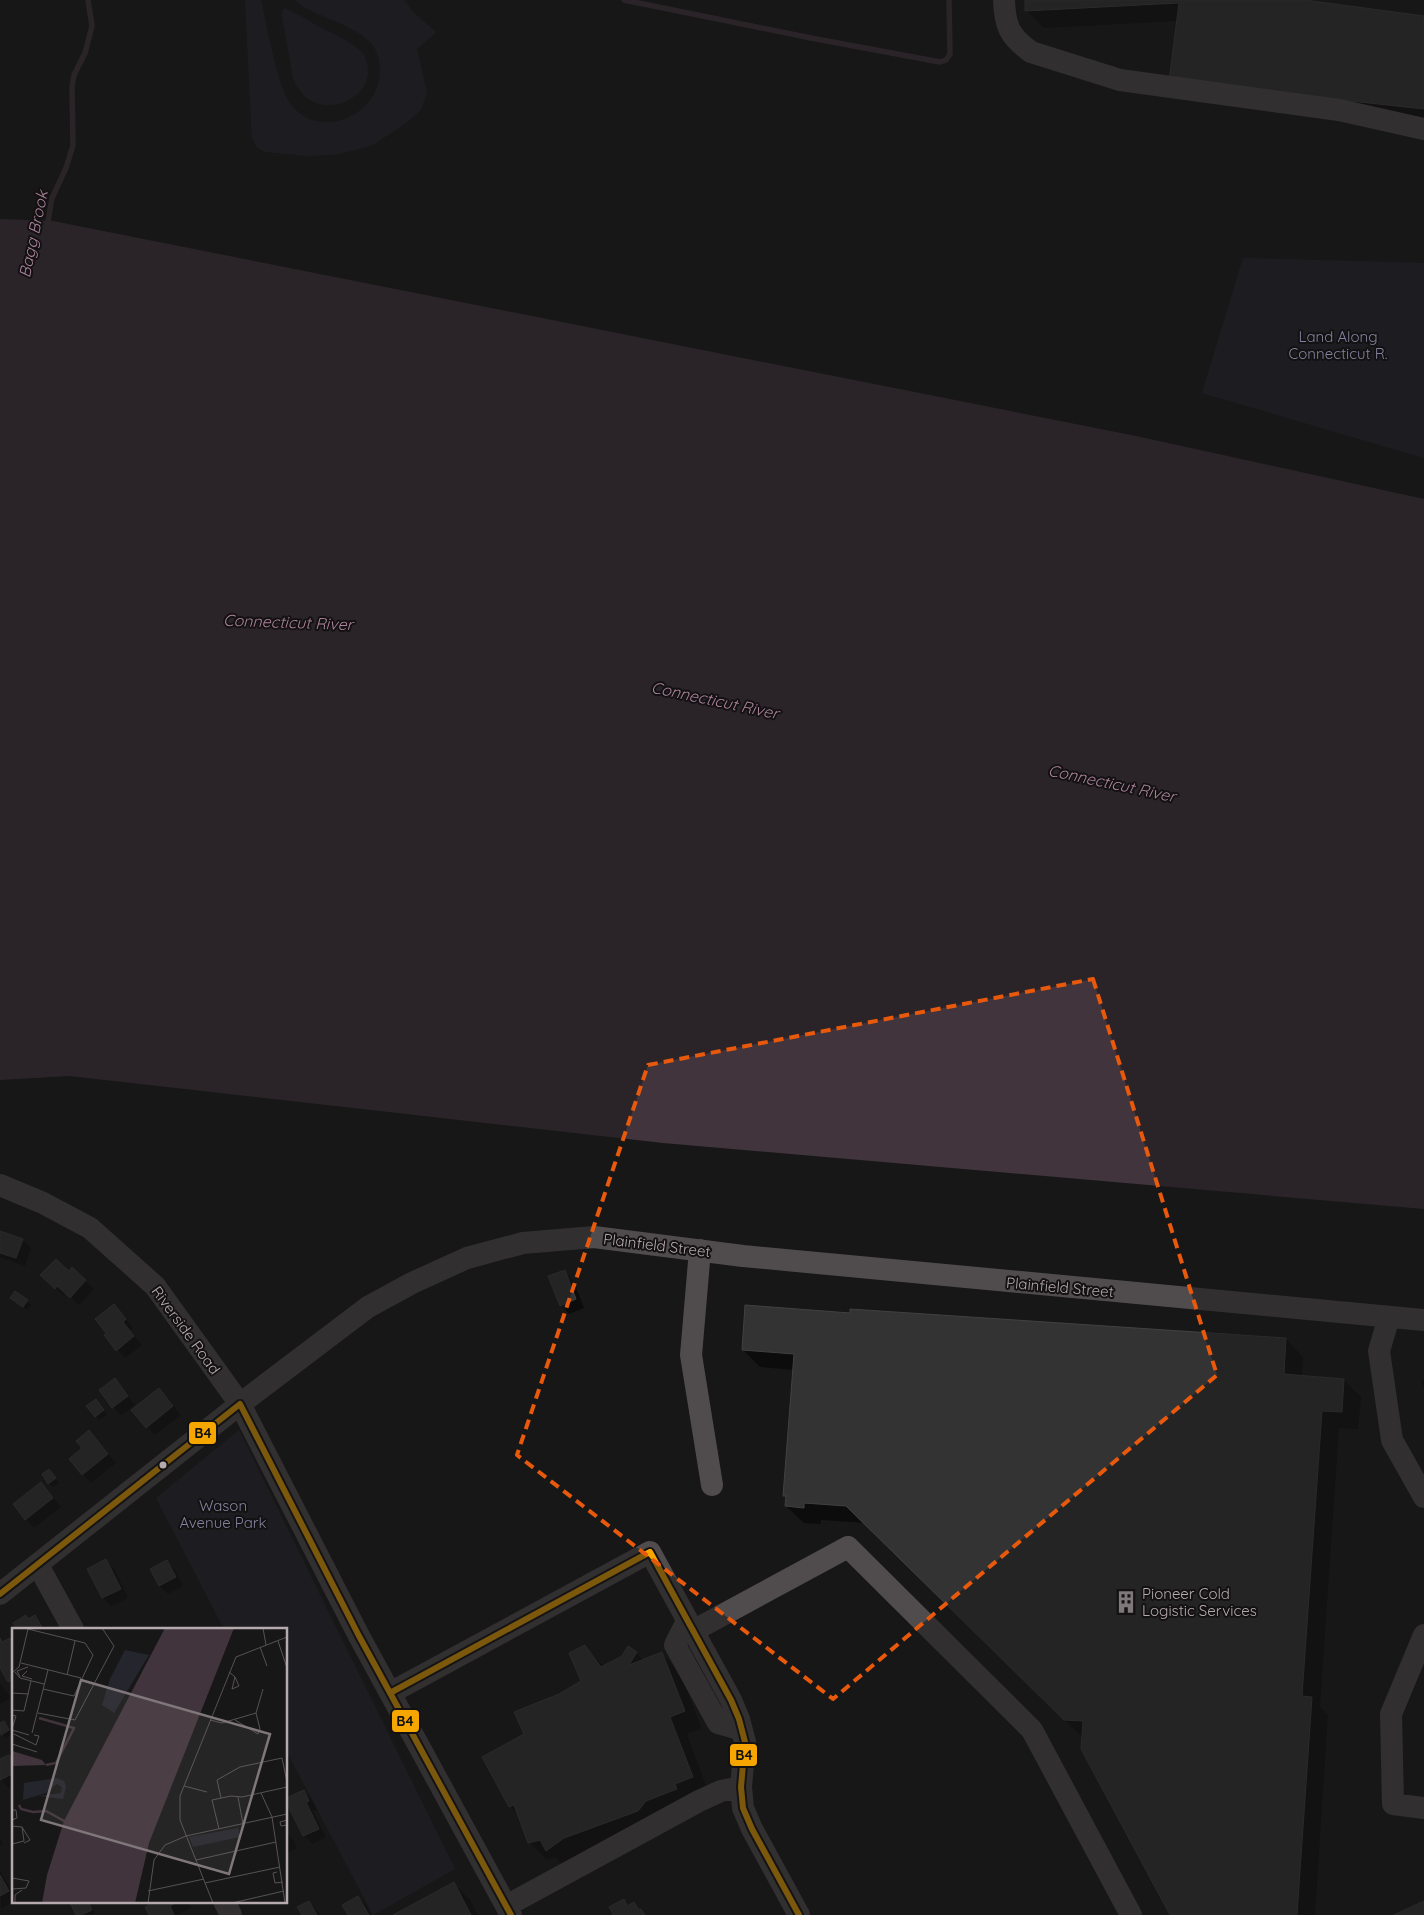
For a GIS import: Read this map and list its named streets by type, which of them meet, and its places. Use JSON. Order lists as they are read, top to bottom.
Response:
{
  "streets": {
    "street": ["Plainfield Street", "Riverside Road"]
  },
  "crossings": [
    ["Plainfield Street", "Riverside Road"]
  ],
  "water": ["Bagg Brook", "Connecticut River"],
  "parks": ["Land Along Connecticut R.", "Wason Avenue Park"],
  "places": {
    "building": ["Pioneer Cold Logistic Services"]
  },
  "lines": ["transit line B4"]
}
